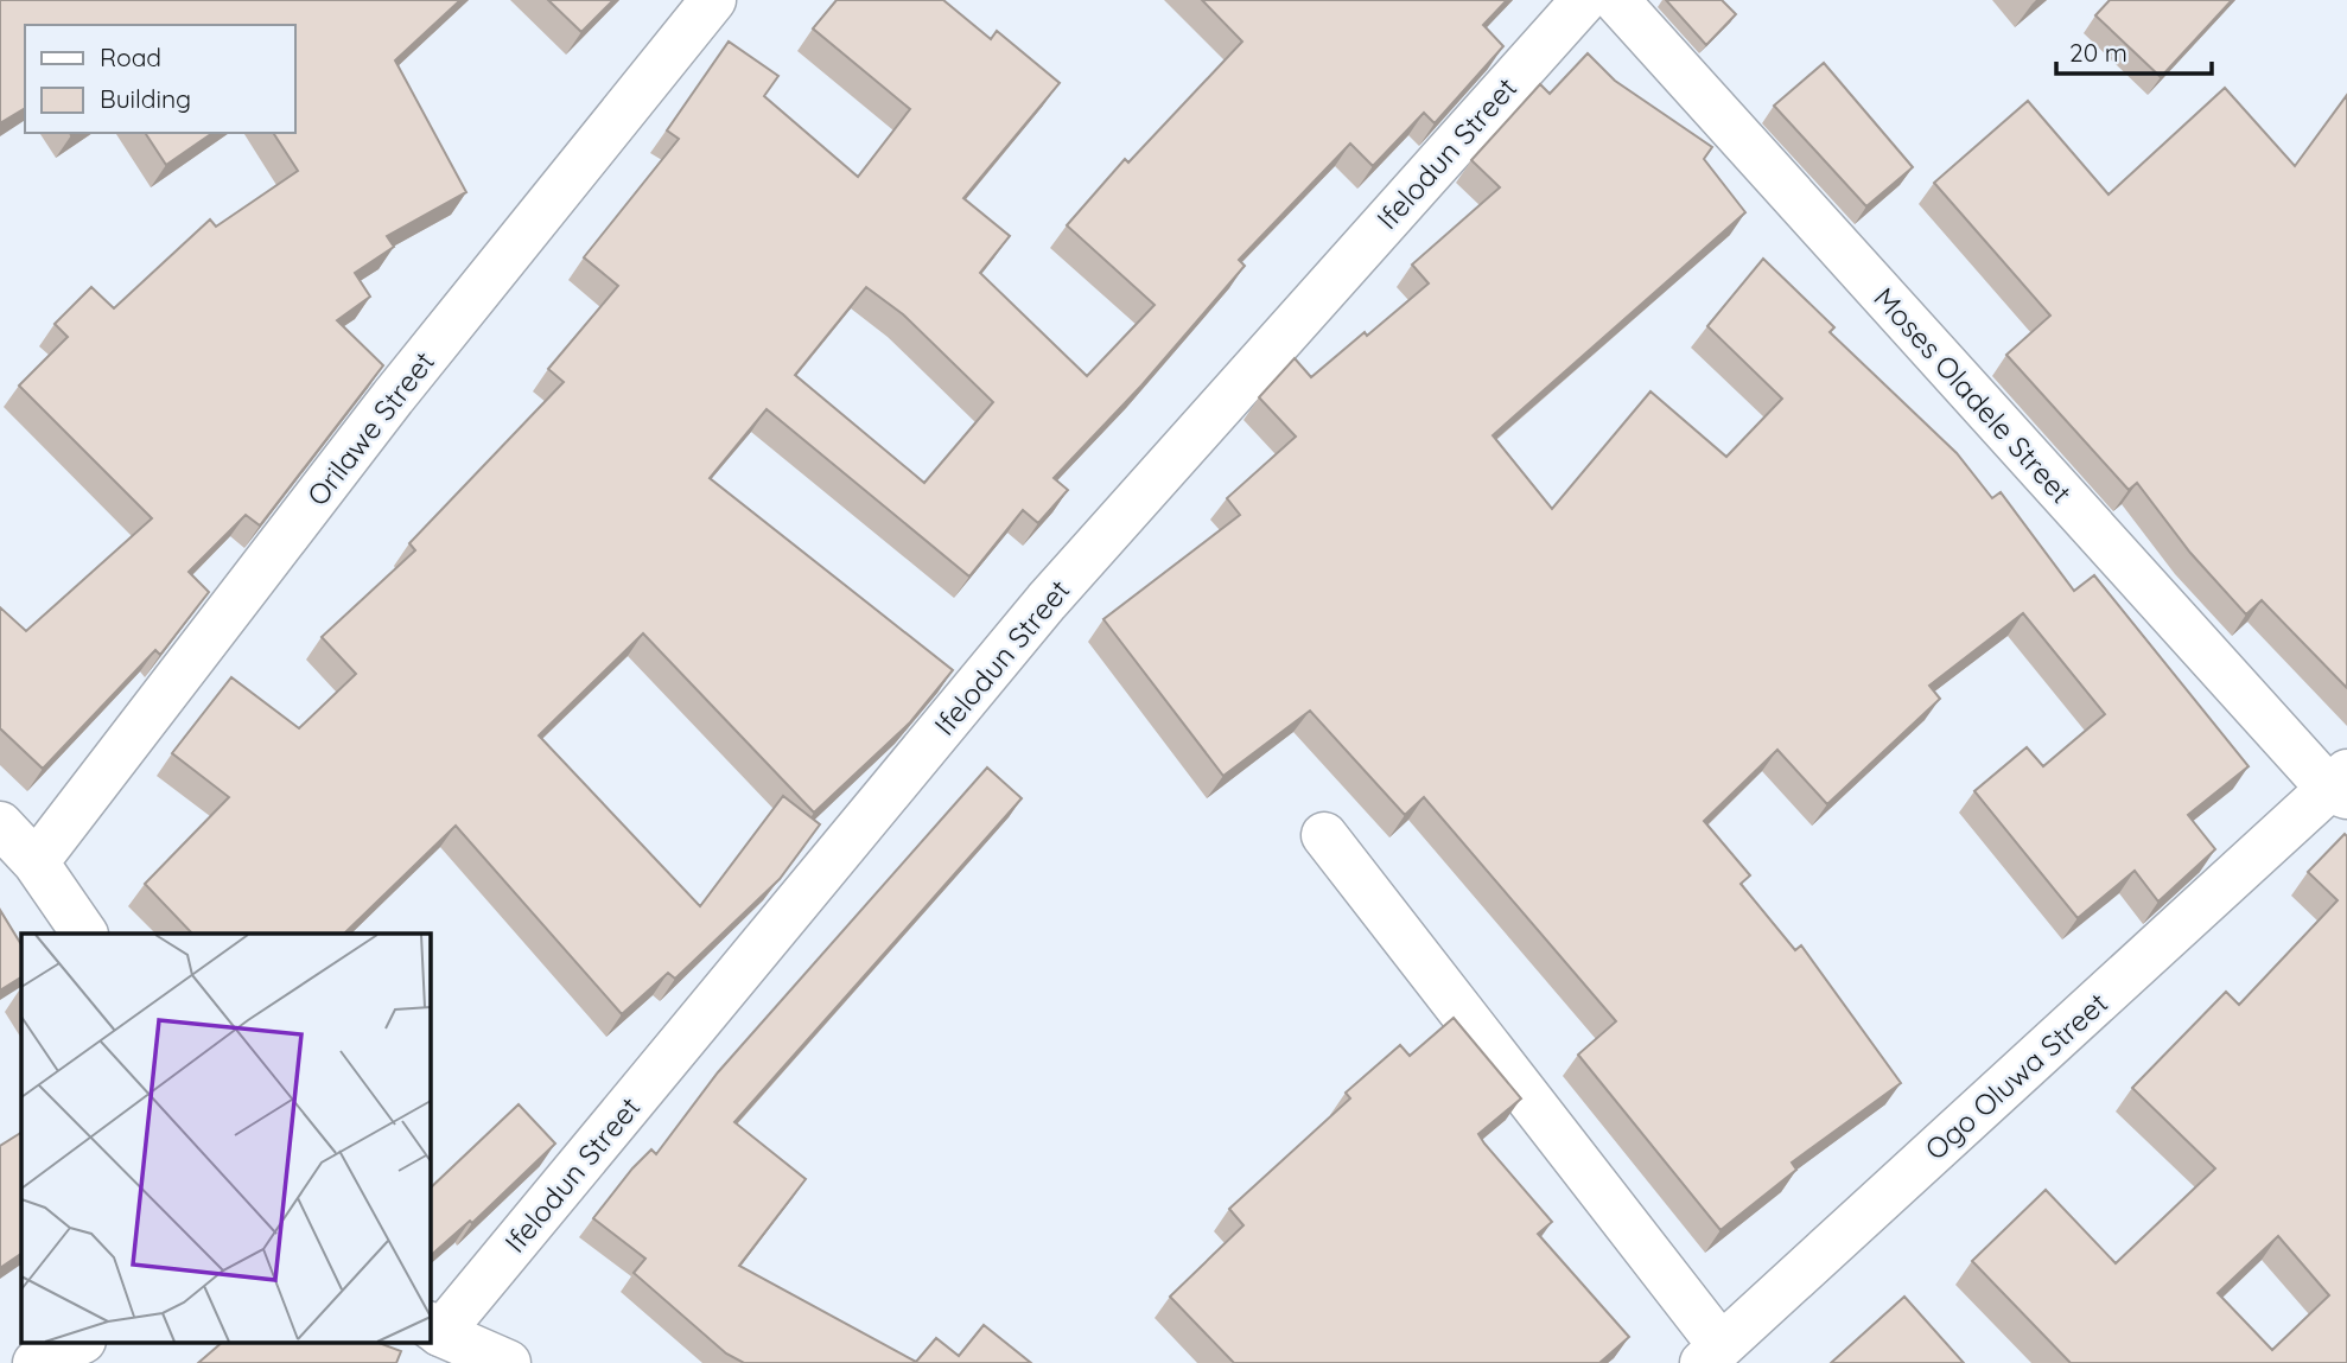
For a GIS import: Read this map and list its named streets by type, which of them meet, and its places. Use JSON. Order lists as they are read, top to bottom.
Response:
{
  "streets": {
    "street": [
      "Ifelodun Street",
      "Moses Oladele Street",
      "Orilawe Street",
      "Ogo Oluwa Street"
    ]
  },
  "crossings": [
    ["Moses Oladele Street", "Ogo Oluwa Street"]
  ],
  "legend": ["Road", "Building"],
  "scale_bar": "20 m"
}
